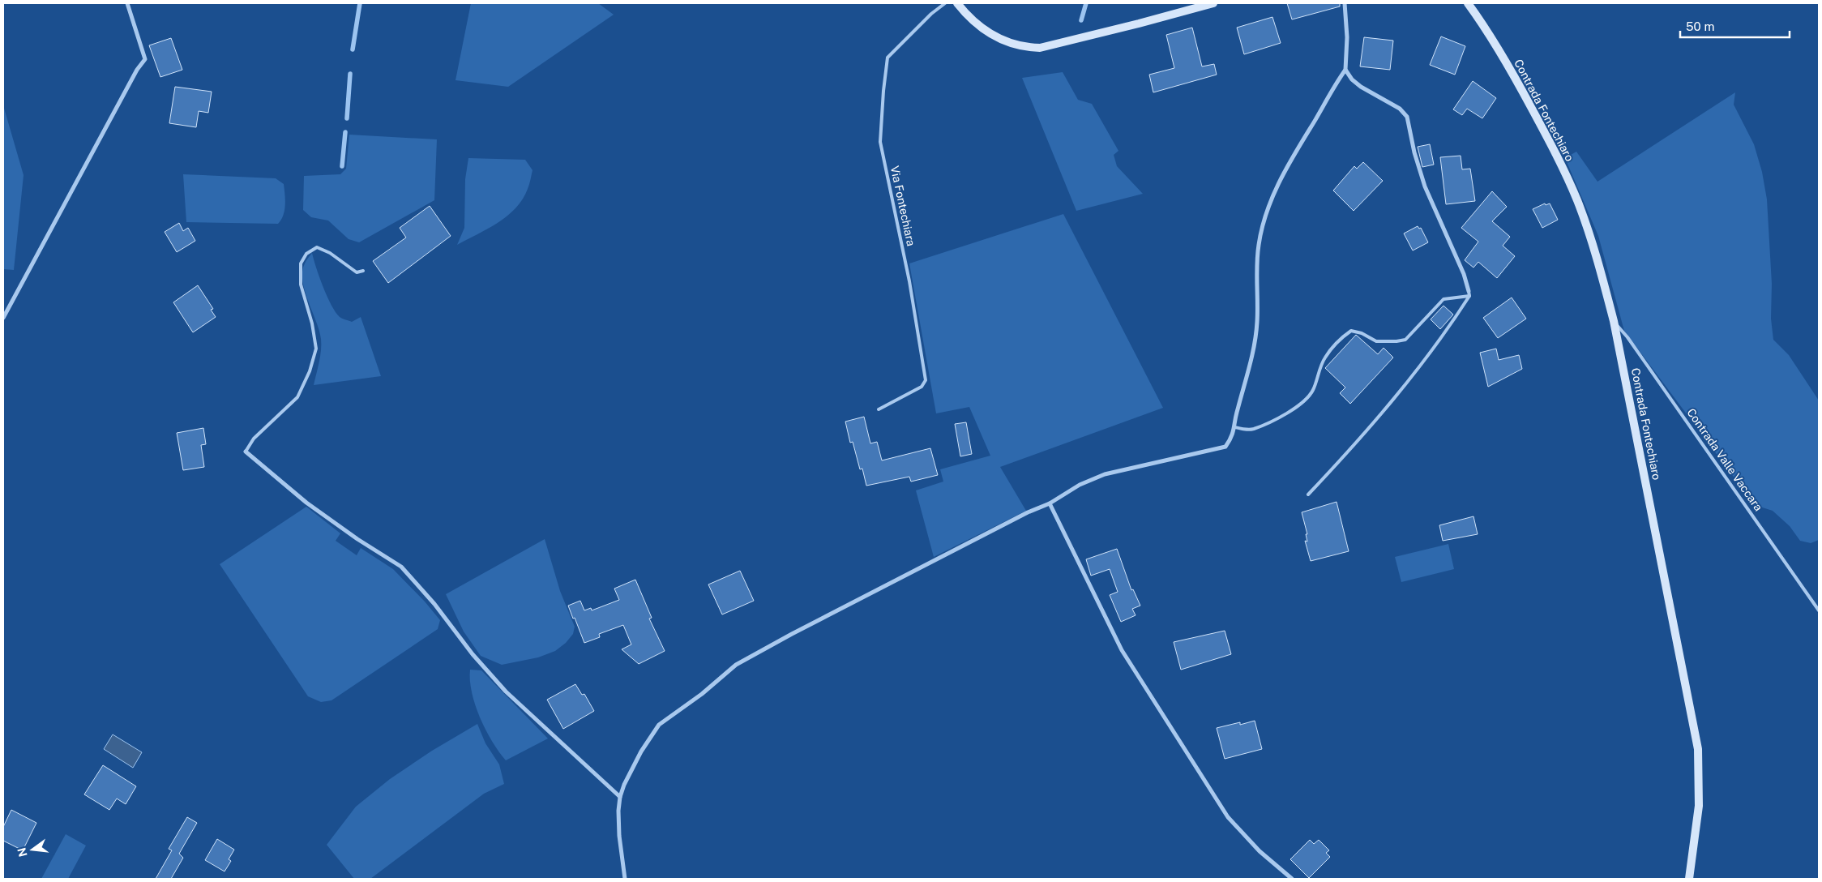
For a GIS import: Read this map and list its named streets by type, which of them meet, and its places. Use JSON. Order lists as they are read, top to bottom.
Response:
{
  "streets": {
    "main road": ["Contrada Fontechiaro"],
    "lane": ["Via Fontechiara", "Contrada Valle Vaccara"]
  },
  "crossings": [
    ["Contrada Fontechiaro", "Contrada Valle Vaccara"]
  ],
  "scale_bar": "50 m",
  "north": "left"
}
